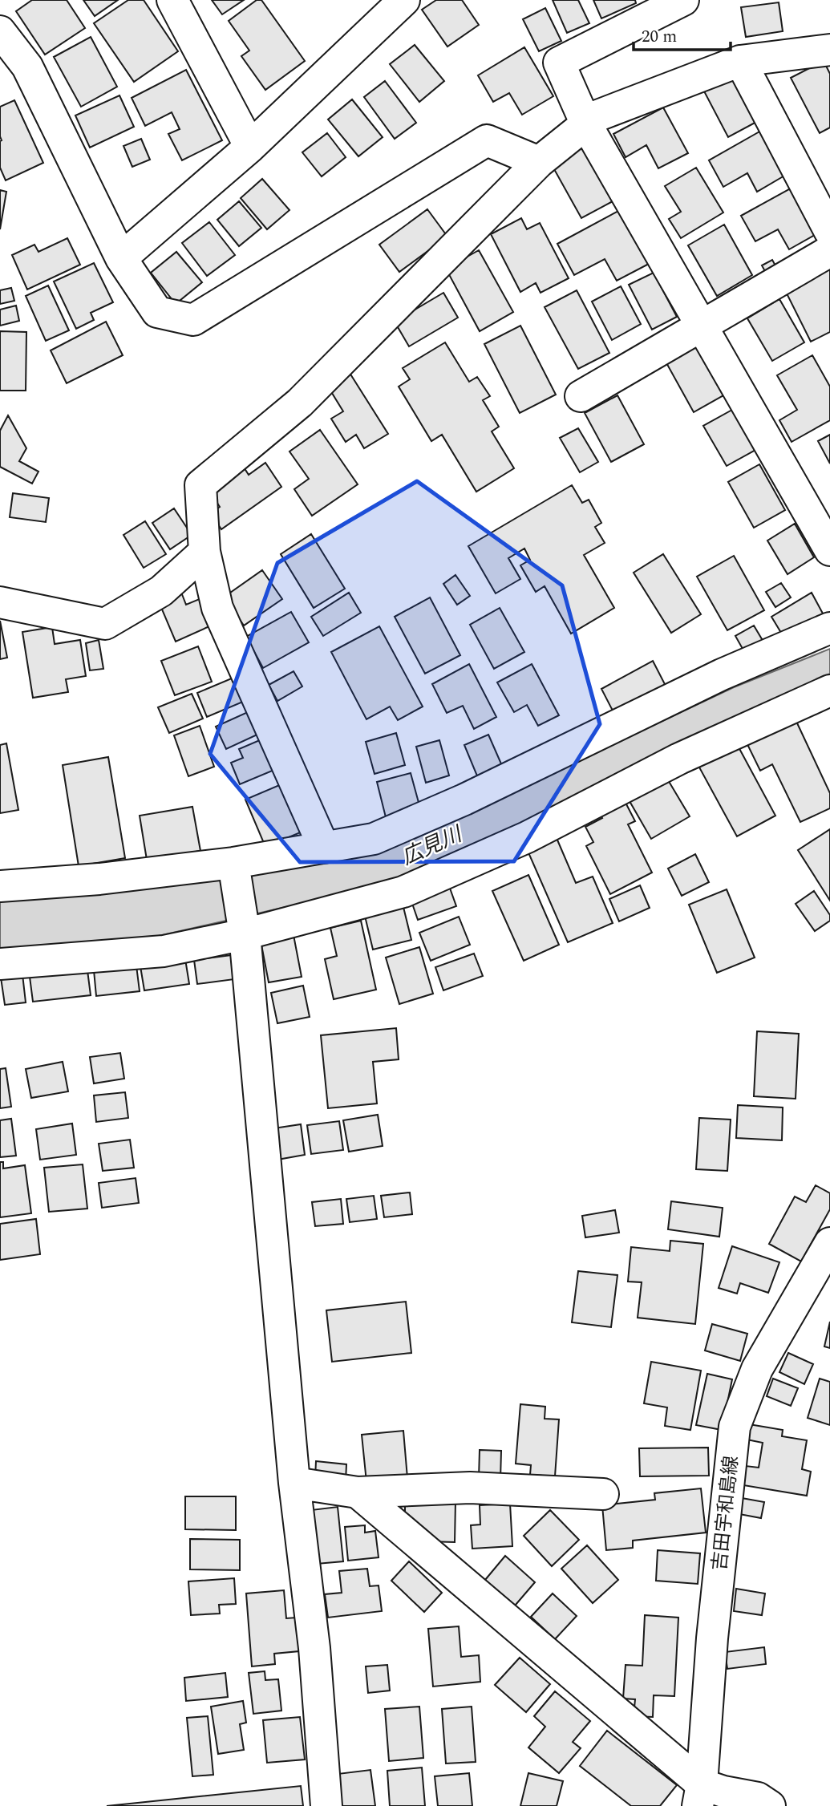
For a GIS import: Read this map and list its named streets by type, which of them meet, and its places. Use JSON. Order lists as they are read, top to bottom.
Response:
{
  "streets": {
    "street": ["吉田宇和島線"]
  },
  "water": ["広見川"],
  "scale_bar": "20 m"
}
